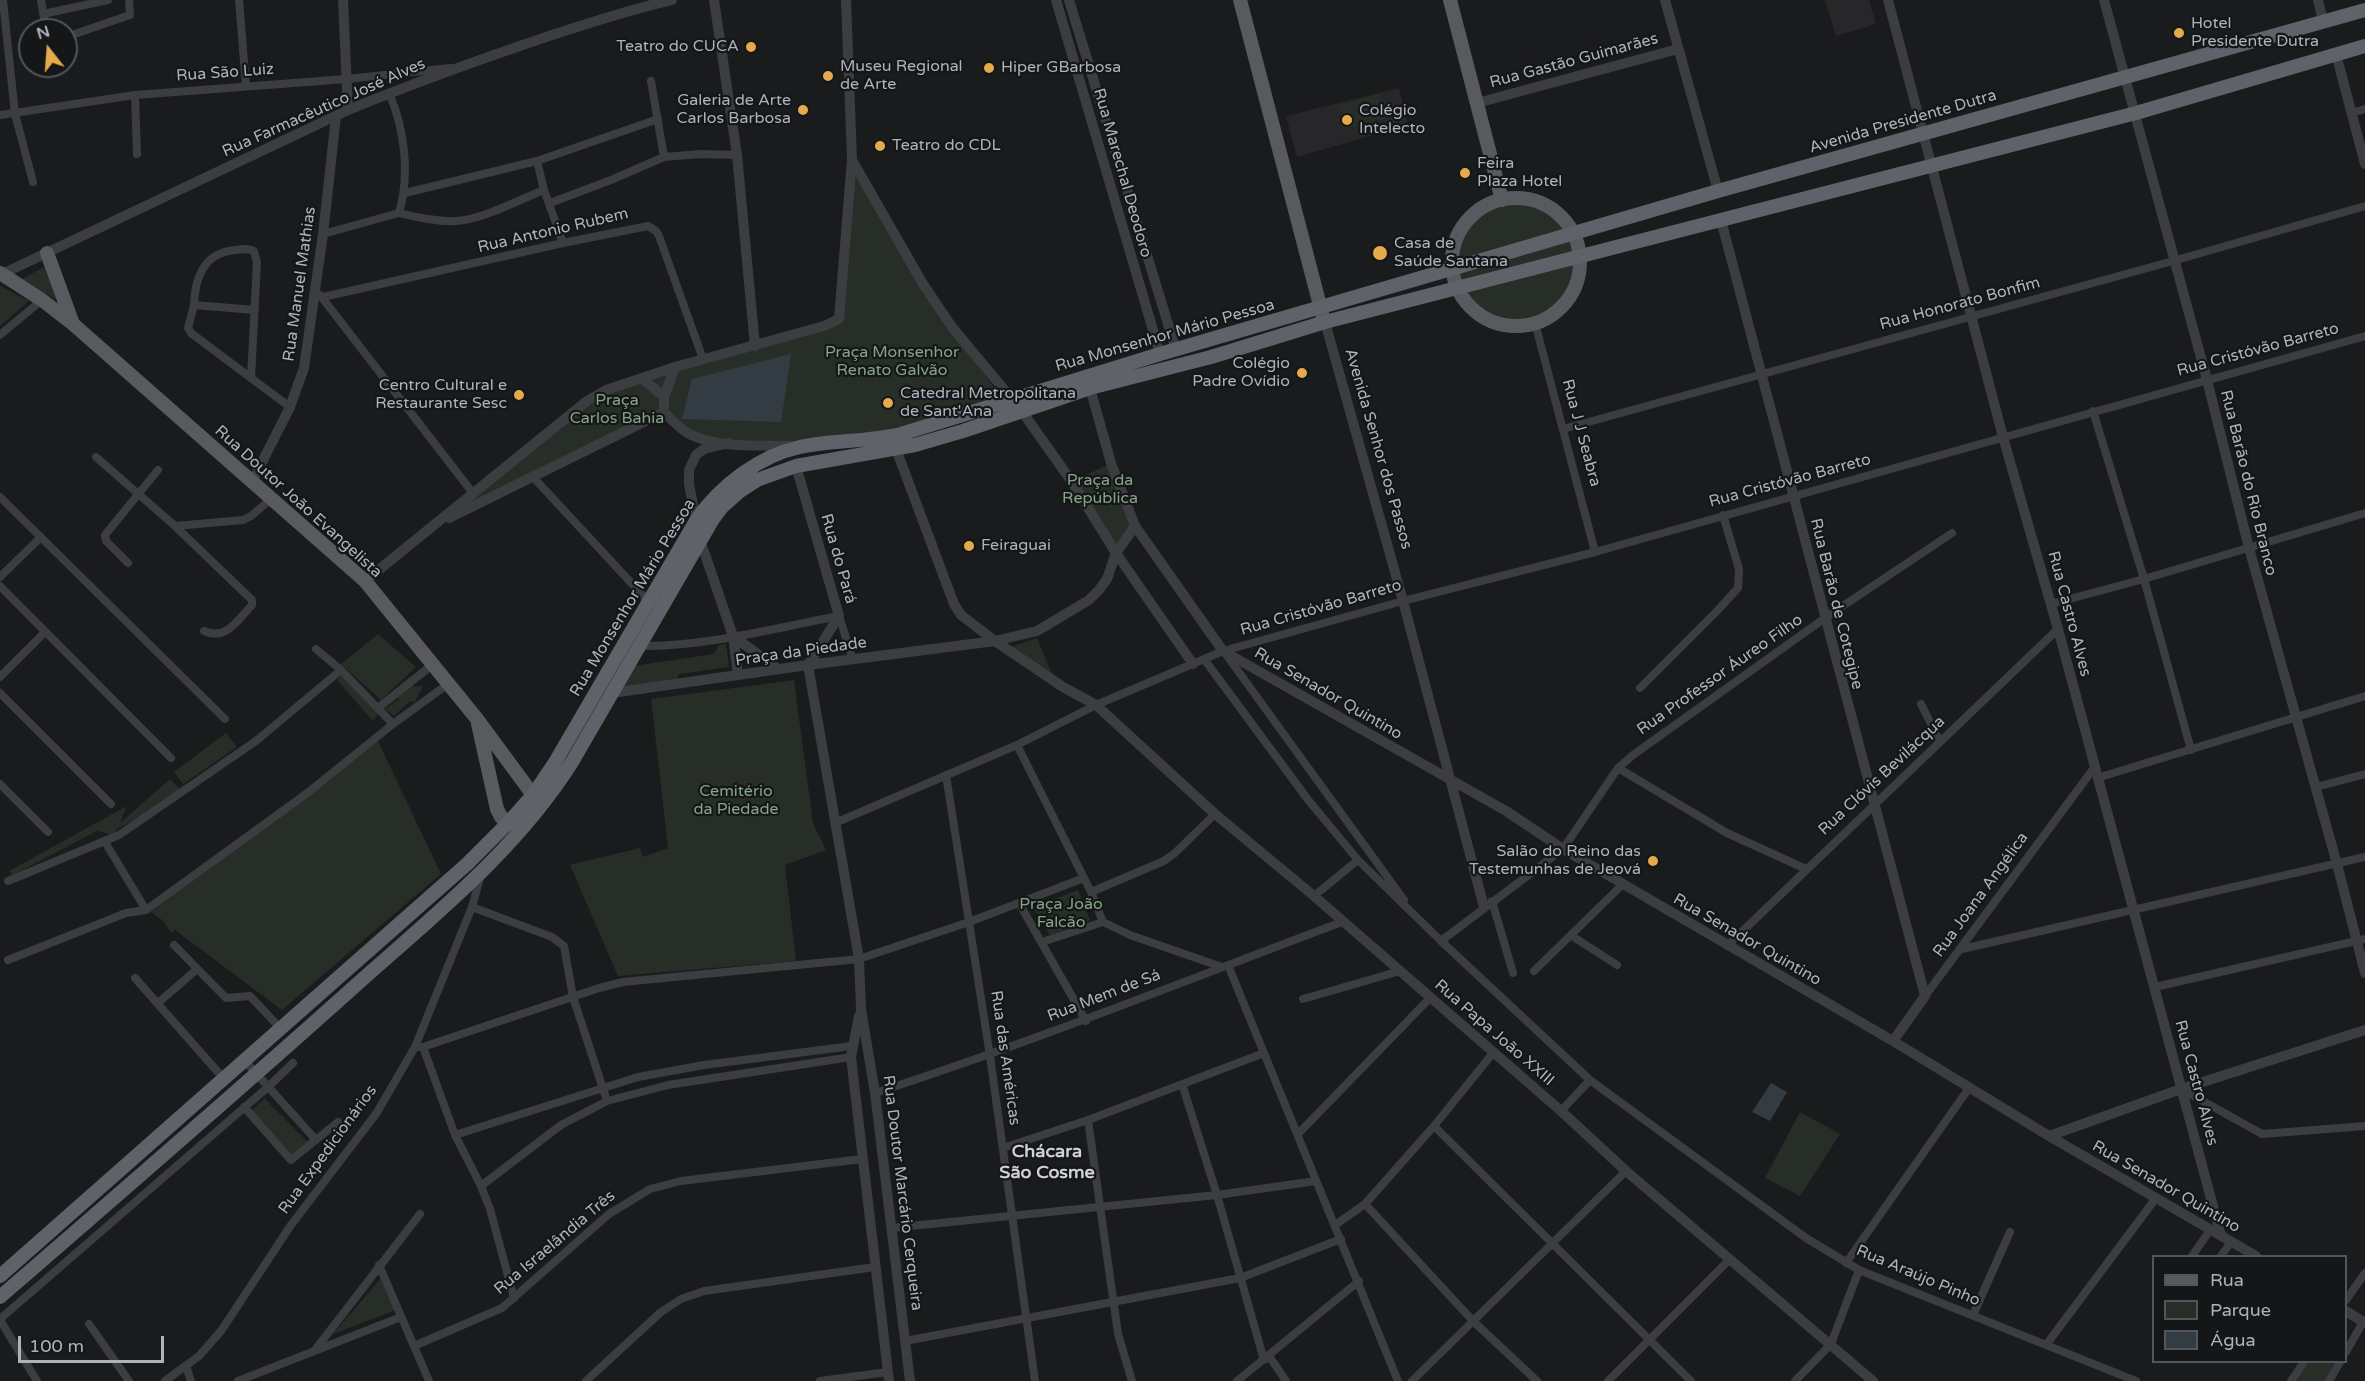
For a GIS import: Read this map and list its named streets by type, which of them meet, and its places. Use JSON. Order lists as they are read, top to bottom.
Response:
{
  "streets": {
    "highway": ["Avenida Presidente Dutra", "Rua Monsenhor Mário Pessoa"],
    "main road": ["Avenida Senhor dos Passos", "Rua Doutor João Evangelista"],
    "street": [
      "Rua Gastão Guimarães",
      "Rua São Luiz",
      "Rua Farmacêutico José Alves",
      "Rua Marechal Deodoro",
      "Rua Antonio Rubem",
      "Rua Manuel Mathias",
      "Rua Honorato Bonfim",
      "Rua Cristóvão Barreto",
      "Rua J J Seabra",
      "Rua Barão do Rio Branco",
      "Rua do Pará",
      "Rua Barão de Cotegipe",
      "Rua Castro Alves",
      "Praça da Piedade",
      "Rua Professor Áureo Filho",
      "Rua Senador Quintino",
      "Rua Clóvis Bevilácqua",
      "Rua Joana Angélica",
      "Rua Mem de Sá",
      "Rua Papa João XXIII",
      "Rua das Américas",
      "Rua Expedicionários",
      "Rua Doutor Marcário Cerqueira",
      "Rua Israelândia Três",
      "Rua Araújo Pinho"
    ]
  },
  "crossings": [
    ["Rua São Luiz", "Rua Farmacêutico José Alves"],
    ["Rua Farmacêutico José Alves", "Rua Manuel Mathias"],
    ["Rua Farmacêutico José Alves", "Rua Doutor João Evangelista"],
    ["Avenida Presidente Dutra", "Rua Monsenhor Mário Pessoa"],
    ["Avenida Presidente Dutra", "Rua Barão do Rio Branco"],
    ["Avenida Presidente Dutra", "Rua Castro Alves"],
    ["Rua Marechal Deodoro", "Rua Monsenhor Mário Pessoa"],
    ["Rua Antonio Rubem", "Rua Manuel Mathias"],
    ["Rua Manuel Mathias", "Rua Doutor João Evangelista"],
    ["Rua Honorato Bonfim", "Rua J J Seabra"],
    ["Rua Honorato Bonfim", "Rua Barão do Rio Branco"],
    ["Rua Honorato Bonfim", "Rua Barão de Cotegipe"],
    ["Rua Honorato Bonfim", "Rua Castro Alves"],
    ["Rua Monsenhor Mário Pessoa", "Avenida Senhor dos Passos"],
    ["Rua Monsenhor Mário Pessoa", "Rua Doutor João Evangelista"],
    ["Rua Monsenhor Mário Pessoa", "Rua do Pará"],
    ["Rua Monsenhor Mário Pessoa", "Praça da Piedade"],
    ["Rua Monsenhor Mário Pessoa", "Rua Papa João XXIII"],
    ["Rua Monsenhor Mário Pessoa", "Rua Expedicionários"],
    ["Rua Cristóvão Barreto", "Rua J J Seabra"],
    ["Rua Cristóvão Barreto", "Avenida Senhor dos Passos"],
    ["Rua Cristóvão Barreto", "Rua Barão do Rio Branco"],
    ["Rua Cristóvão Barreto", "Rua Barão de Cotegipe"],
    ["Rua Cristóvão Barreto", "Rua Castro Alves"],
    ["Rua Cristóvão Barreto", "Rua Senador Quintino"],
    ["Rua Cristóvão Barreto", "Rua Papa João XXIII"],
    ["Rua Cristóvão Barreto", "Rua das Américas"],
    ["Rua Cristóvão Barreto", "Rua Doutor Marcário Cerqueira"],
    ["Avenida Senhor dos Passos", "Rua Professor Áureo Filho"],
    ["Avenida Senhor dos Passos", "Rua Senador Quintino"],
    ["Rua do Pará", "Praça da Piedade"],
    ["Rua Barão de Cotegipe", "Rua Professor Áureo Filho"],
    ["Rua Barão de Cotegipe", "Rua Clóvis Bevilácqua"],
    ["Rua Barão de Cotegipe", "Rua Joana Angélica"],
    ["Rua Castro Alves", "Rua Senador Quintino"],
    ["Rua Castro Alves", "Rua Clóvis Bevilácqua"],
    ["Rua Castro Alves", "Rua Joana Angélica"],
    ["Praça da Piedade", "Rua Papa João XXIII"],
    ["Praça da Piedade", "Rua Doutor Marcário Cerqueira"],
    ["Rua Professor Áureo Filho", "Rua Senador Quintino"],
    ["Rua Professor Áureo Filho", "Rua Araújo Pinho"],
    ["Rua Senador Quintino", "Rua Clóvis Bevilácqua"],
    ["Rua Senador Quintino", "Rua Joana Angélica"],
    ["Rua Mem de Sá", "Rua Papa João XXIII"],
    ["Rua Mem de Sá", "Rua das Américas"],
    ["Rua Mem de Sá", "Rua Doutor Marcário Cerqueira"],
    ["Rua Doutor Marcário Cerqueira", "Rua Israelândia Três"]
  ],
  "districts": ["Chácara São Cosme"],
  "parks": [
    "Praça Monsenhor Renato Galvão",
    "Praça Carlos Bahia",
    "Praça da República",
    "Cemitério da Piedade",
    "Praça João Falcão"
  ],
  "places": [
    "Hotel Presidente Dutra",
    "Teatro do CUCA",
    "Hiper GBarbosa",
    "Museu Regional de Arte",
    "Galeria de Arte Carlos Barbosa",
    "Colégio Intelecto",
    "Teatro do CDL",
    "Feira Plaza Hotel",
    "Casa de Saúde Santana",
    "Colégio Padre Ovídio",
    "Centro Cultural e Restaurante Sesc",
    "Catedral Metropolitana de Sant'Ana",
    "Feiraguai",
    "Salão do Reino das Testemunhas de Jeová"
  ],
  "legend": ["Rua", "Parque", "Água"],
  "scale_bar": "100 m",
  "north": "top"
}
